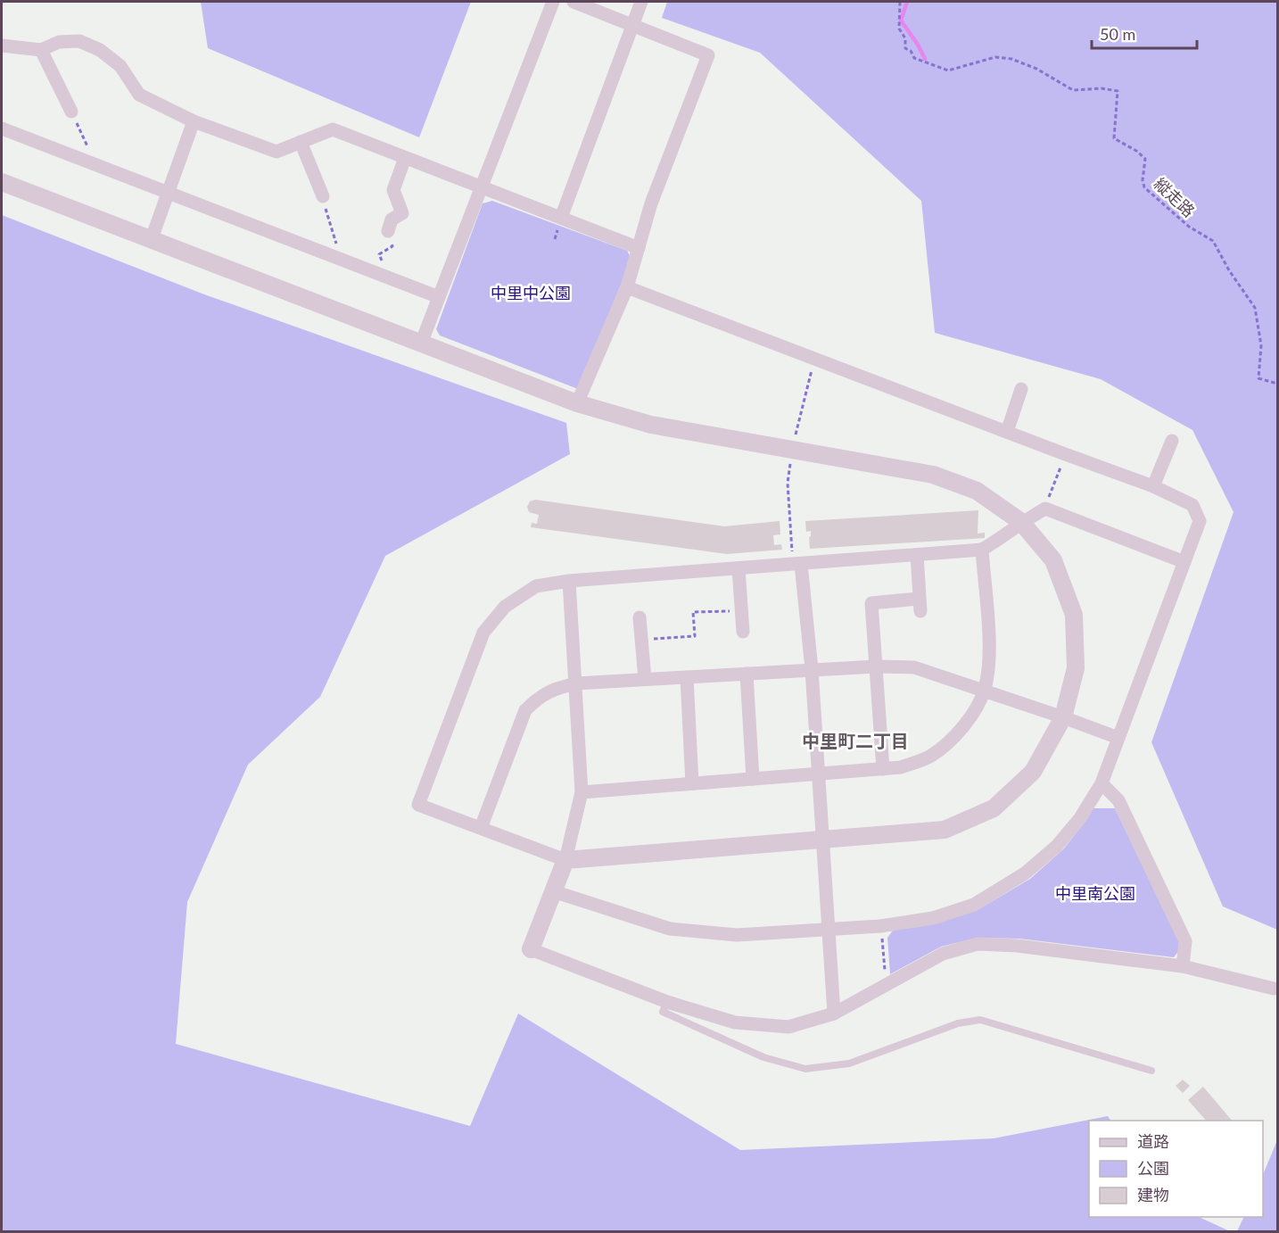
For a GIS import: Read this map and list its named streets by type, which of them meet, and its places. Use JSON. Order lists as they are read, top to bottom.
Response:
{
  "streets": {
    "path": ["縦走路"]
  },
  "districts": ["中里町二丁目"],
  "parks": ["中里中公園", "中里南公園"],
  "legend": ["道路", "公園", "建物"],
  "scale_bar": "50 m"
}
